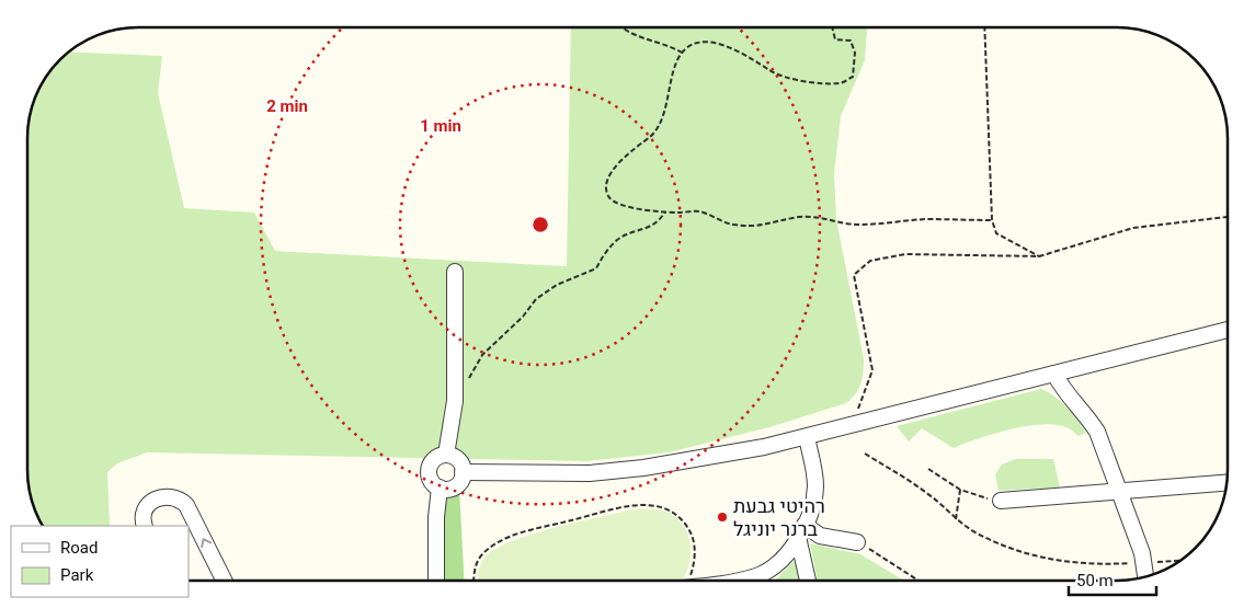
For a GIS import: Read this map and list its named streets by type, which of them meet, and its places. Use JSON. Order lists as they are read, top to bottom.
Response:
{
  "places": ["רהיטי גבעת ברנר יוניגל"],
  "legend": ["Road", "Park"],
  "scale_bar": "50 m",
  "rings": ["2 min", "1 min"]
}
